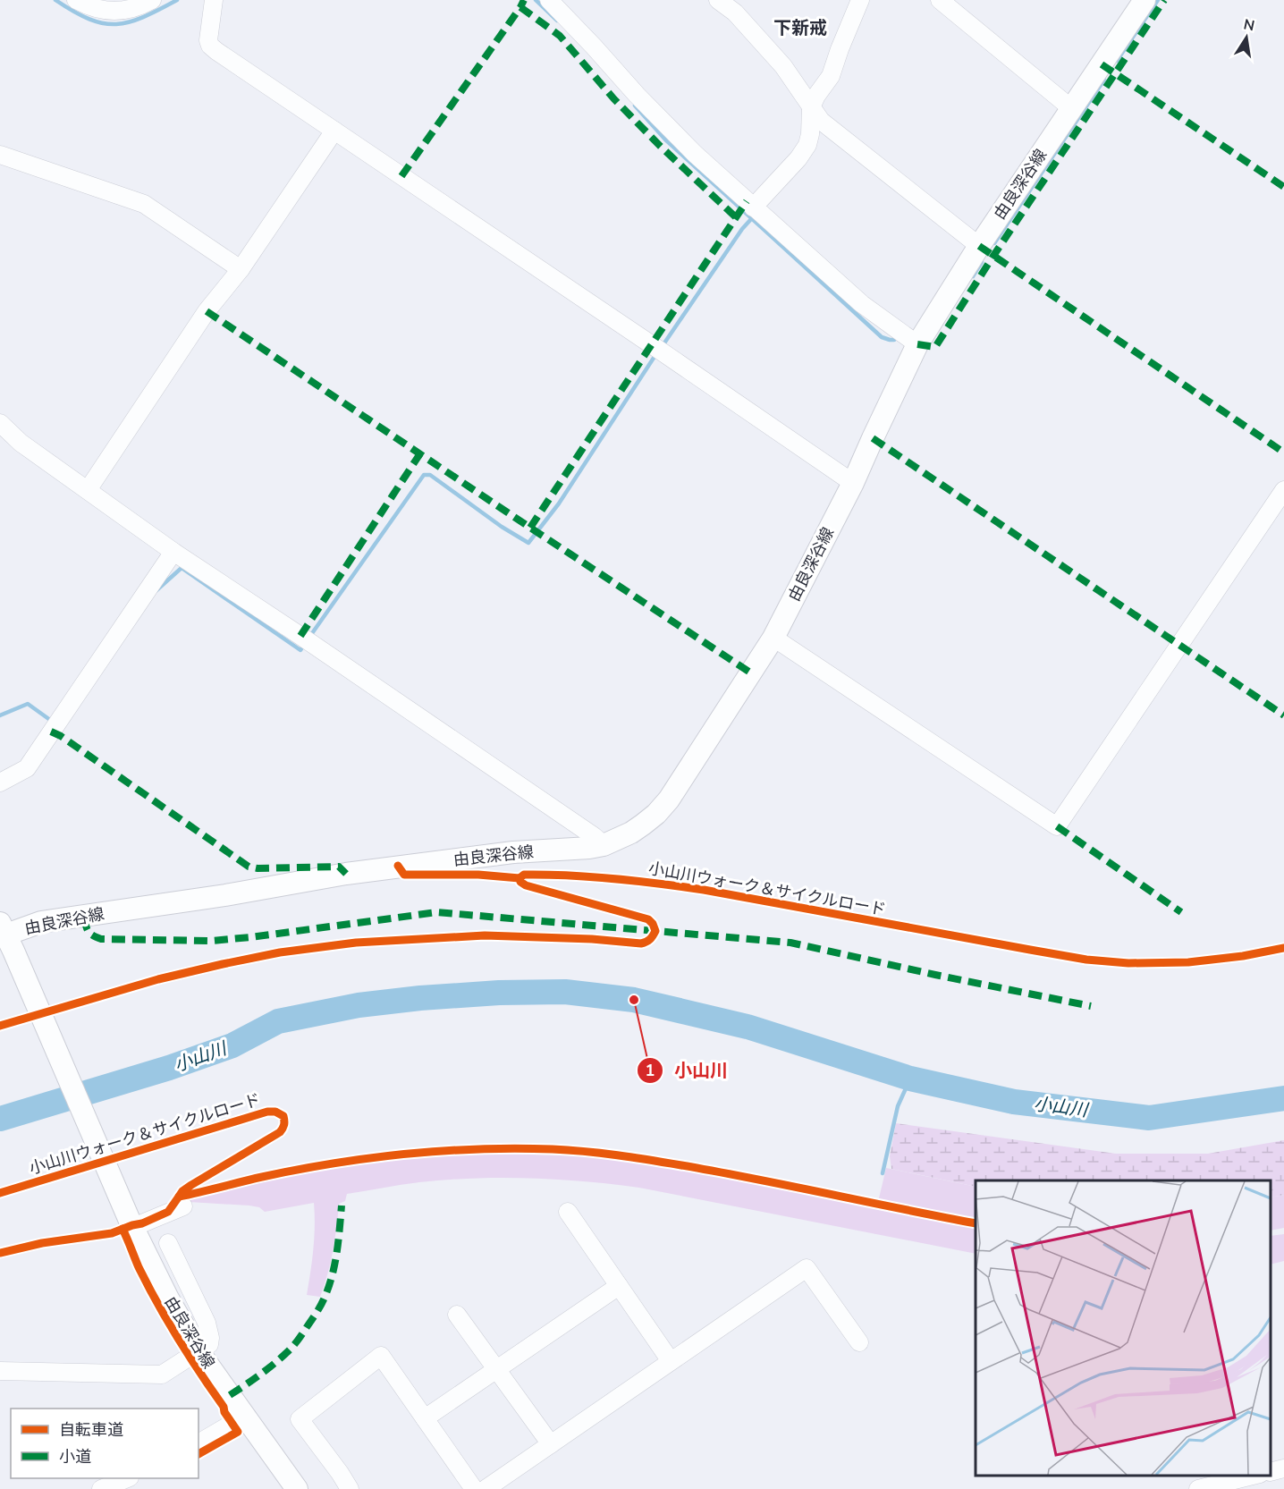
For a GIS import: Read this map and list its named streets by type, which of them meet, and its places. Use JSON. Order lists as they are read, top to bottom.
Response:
{
  "streets": {
    "main road": ["由良深谷線"],
    "cycle path": ["小山川ウォーク＆サイクルロード"]
  },
  "districts": ["下新戒"],
  "water": ["小山川"],
  "places": ["小山川"],
  "legend": ["自転車道", "小道"],
  "north": "top"
}
